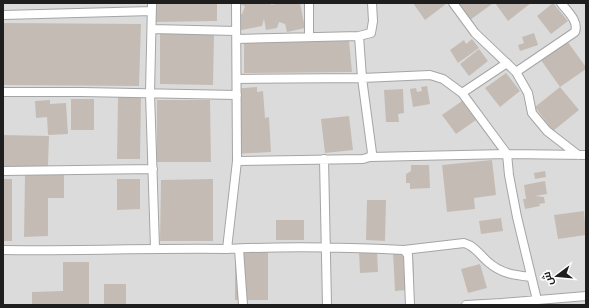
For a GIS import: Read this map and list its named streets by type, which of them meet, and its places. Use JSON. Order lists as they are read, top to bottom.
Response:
{
  "north": "left"
}
